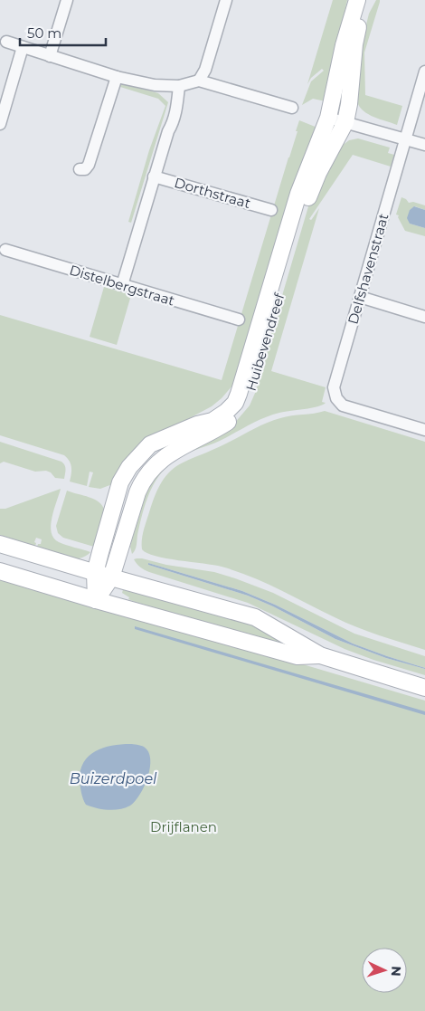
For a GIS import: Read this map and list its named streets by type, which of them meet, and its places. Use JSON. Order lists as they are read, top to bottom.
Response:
{
  "streets": {
    "street": [
      "Dorthstraat",
      "Delfshavenstraat",
      "Distelbergstraat",
      "Huibevendreef"
    ]
  },
  "water": ["Buizerdpoel"],
  "parks": ["Drijflanen"],
  "scale_bar": "50 m",
  "north": "right"
}
